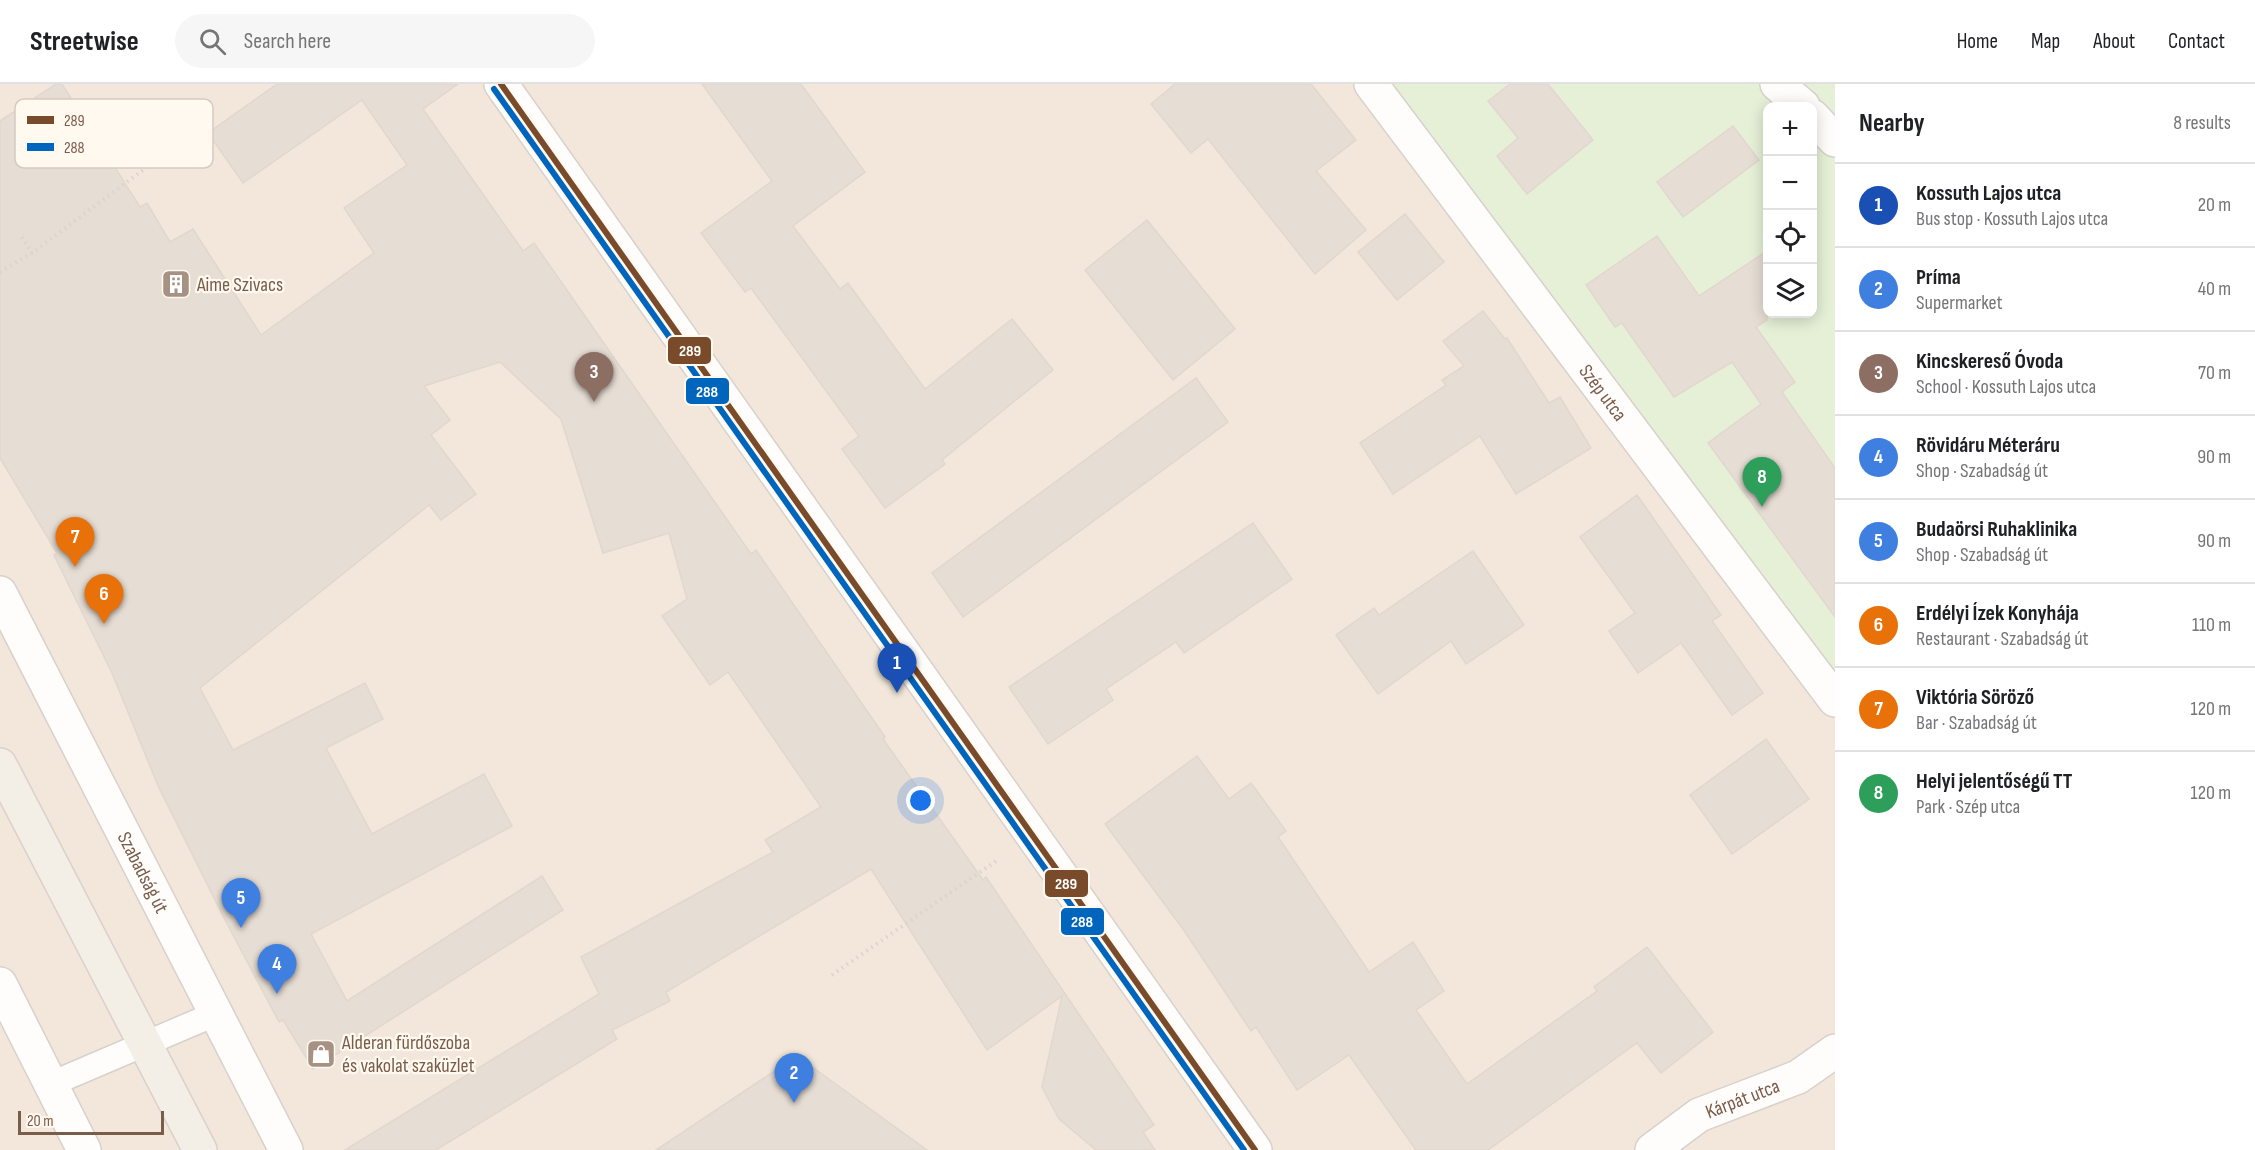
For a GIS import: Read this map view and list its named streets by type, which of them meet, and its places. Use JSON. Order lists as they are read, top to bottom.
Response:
{
  "streets": {
    "street": ["Szép utca", "Szabadság út", "Kárpát utca"]
  },
  "places": {
    "building": ["Aime Szivacs"],
    "shop": ["Alderan fürdőszoba és vakolat szaküzlet"]
  },
  "lines": ["transit line 289", "transit line 288"],
  "legend": ["289", "288"],
  "scale_bar": "20 m",
  "page": {
    "header": "Streetwise",
    "search": "Search here",
    "nav": [
      "Home",
      "Map",
      "About",
      "Contact"
    ],
    "heading": ["Nearby", "8 results"],
    "map_buttons": ["+", "−"],
    "list": [
      {
        "mark": "1",
        "name": "Kossuth Lajos utca",
        "note": "Bus stop · Kossuth Lajos utca",
        "value": "20 m"
      },
      {
        "mark": "2",
        "name": "Príma",
        "note": "Supermarket",
        "value": "40 m"
      },
      {
        "mark": "3",
        "name": "Kincskereső Óvoda",
        "note": "School · Kossuth Lajos utca",
        "value": "70 m"
      },
      {
        "mark": "4",
        "name": "Rövidáru Méteráru",
        "note": "Shop · Szabadság út",
        "value": "90 m"
      },
      {
        "mark": "5",
        "name": "Budaörsi Ruhaklinika",
        "note": "Shop · Szabadság út",
        "value": "90 m"
      },
      {
        "mark": "6",
        "name": "Erdélyi Ízek Konyhája",
        "note": "Restaurant · Szabadság út",
        "value": "110 m"
      },
      {
        "mark": "7",
        "name": "Viktória Söröző",
        "note": "Bar · Szabadság út",
        "value": "120 m"
      },
      {
        "mark": "8",
        "name": "Helyi jelentőségű TT",
        "note": "Park · Szép utca",
        "value": "120 m"
      }
    ],
    "pins": [
      "3",
      "8",
      "7",
      "6",
      "1",
      "5",
      "4",
      "2"
    ],
    "scale": "20 m"
  }
}
